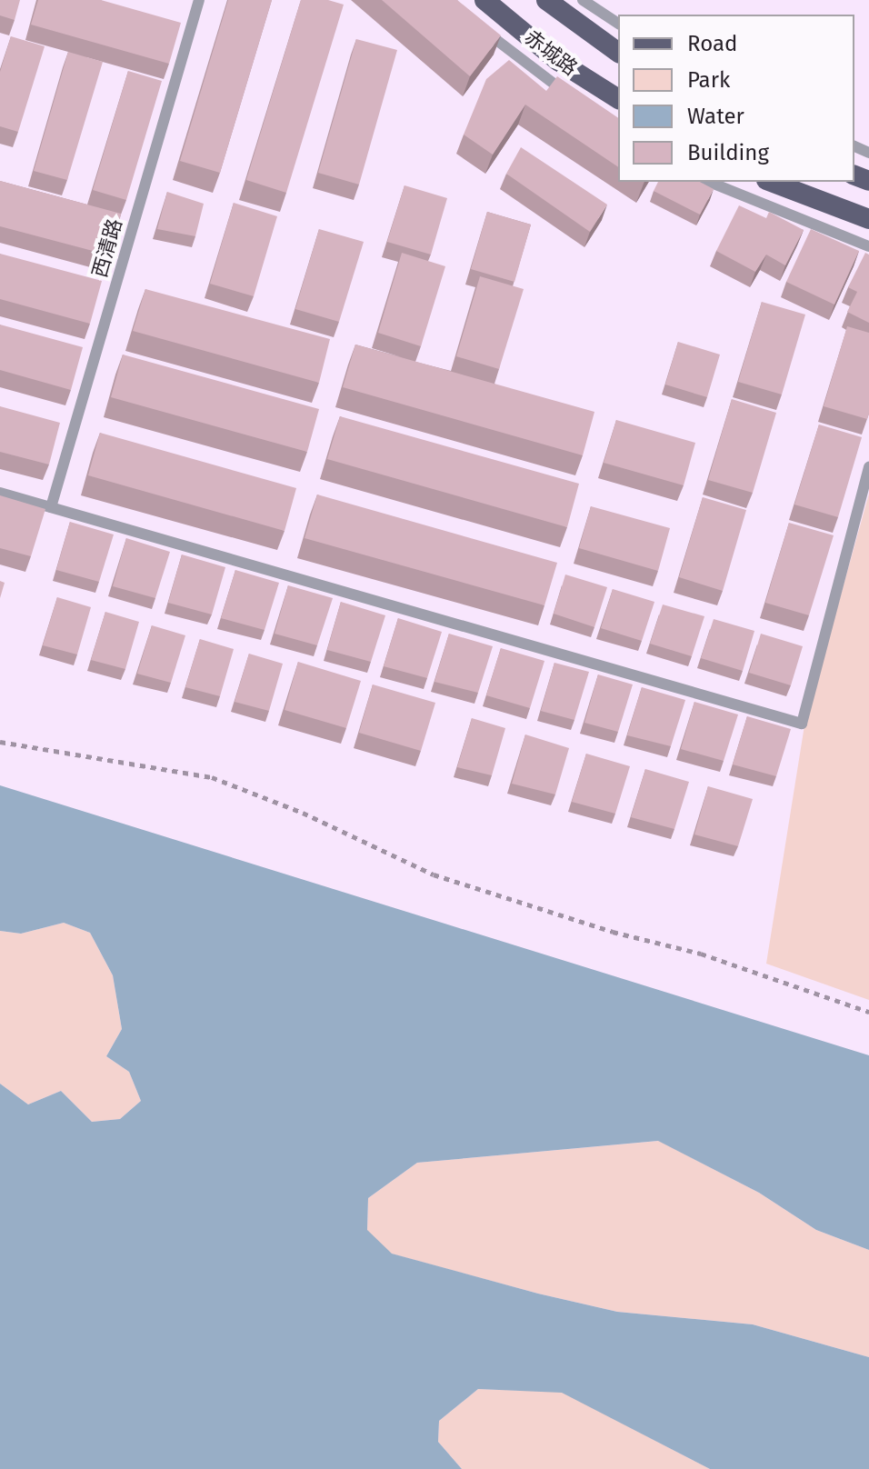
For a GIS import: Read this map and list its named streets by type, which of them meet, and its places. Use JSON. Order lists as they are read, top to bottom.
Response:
{
  "streets": {
    "main road": ["赤城路"],
    "lane": ["西清路"]
  },
  "legend": [
    "Road",
    "Park",
    "Water",
    "Building"
  ]
}
